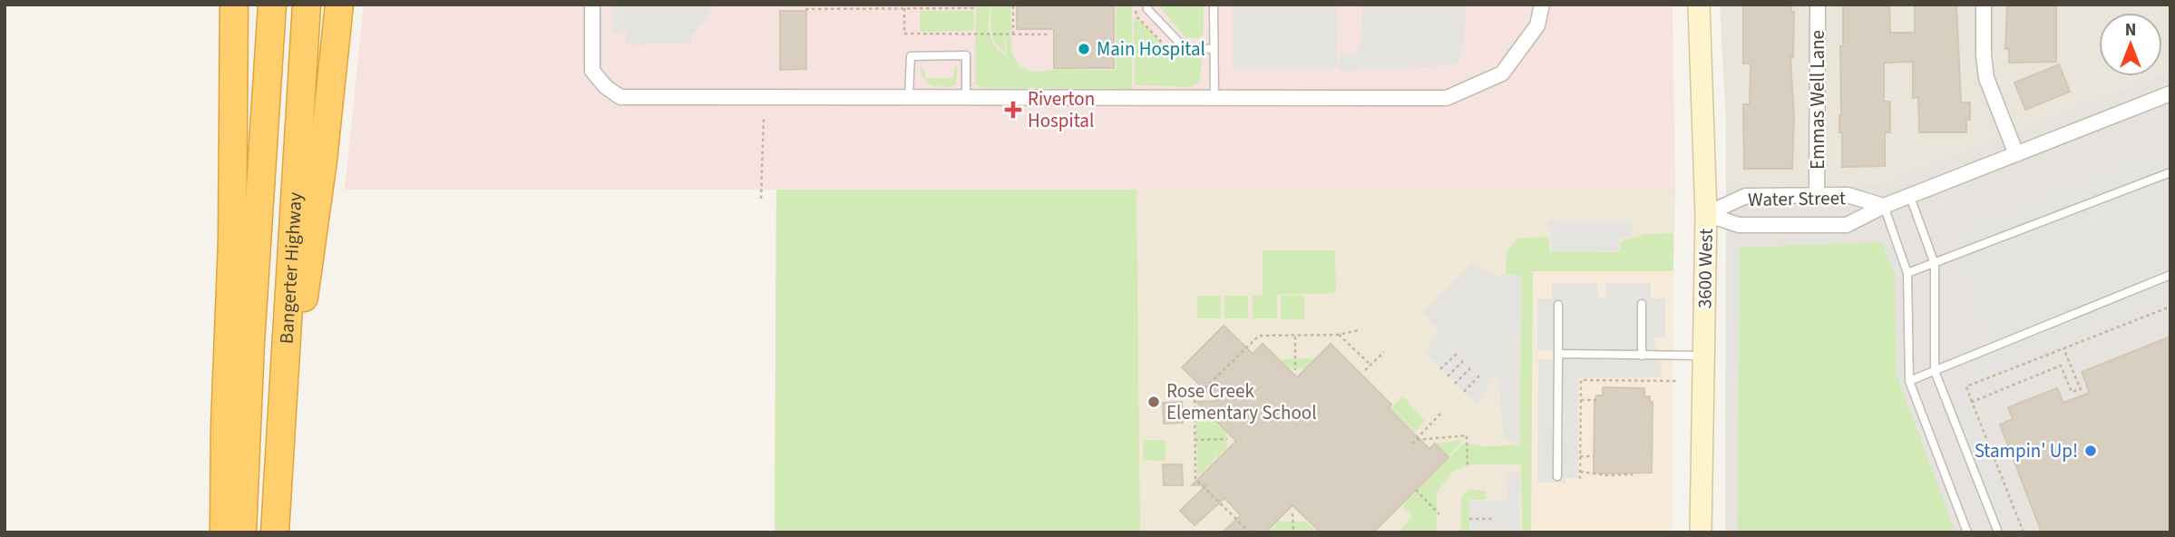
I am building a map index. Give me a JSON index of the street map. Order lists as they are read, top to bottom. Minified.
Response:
{"streets":{"highway":["Bangerter Highway"],"main road":["3600 West"],"street":["Emmas Well Lane","Water Street"]},"crossings":[["Emmas Well Lane","Water Street"],["Water Street","3600 West"]],"places":{"other":["Main Hospital","Rose Creek Elementary School","Stampin' Up!"],"health":["Riverton Hospital"]},"north":"top"}
